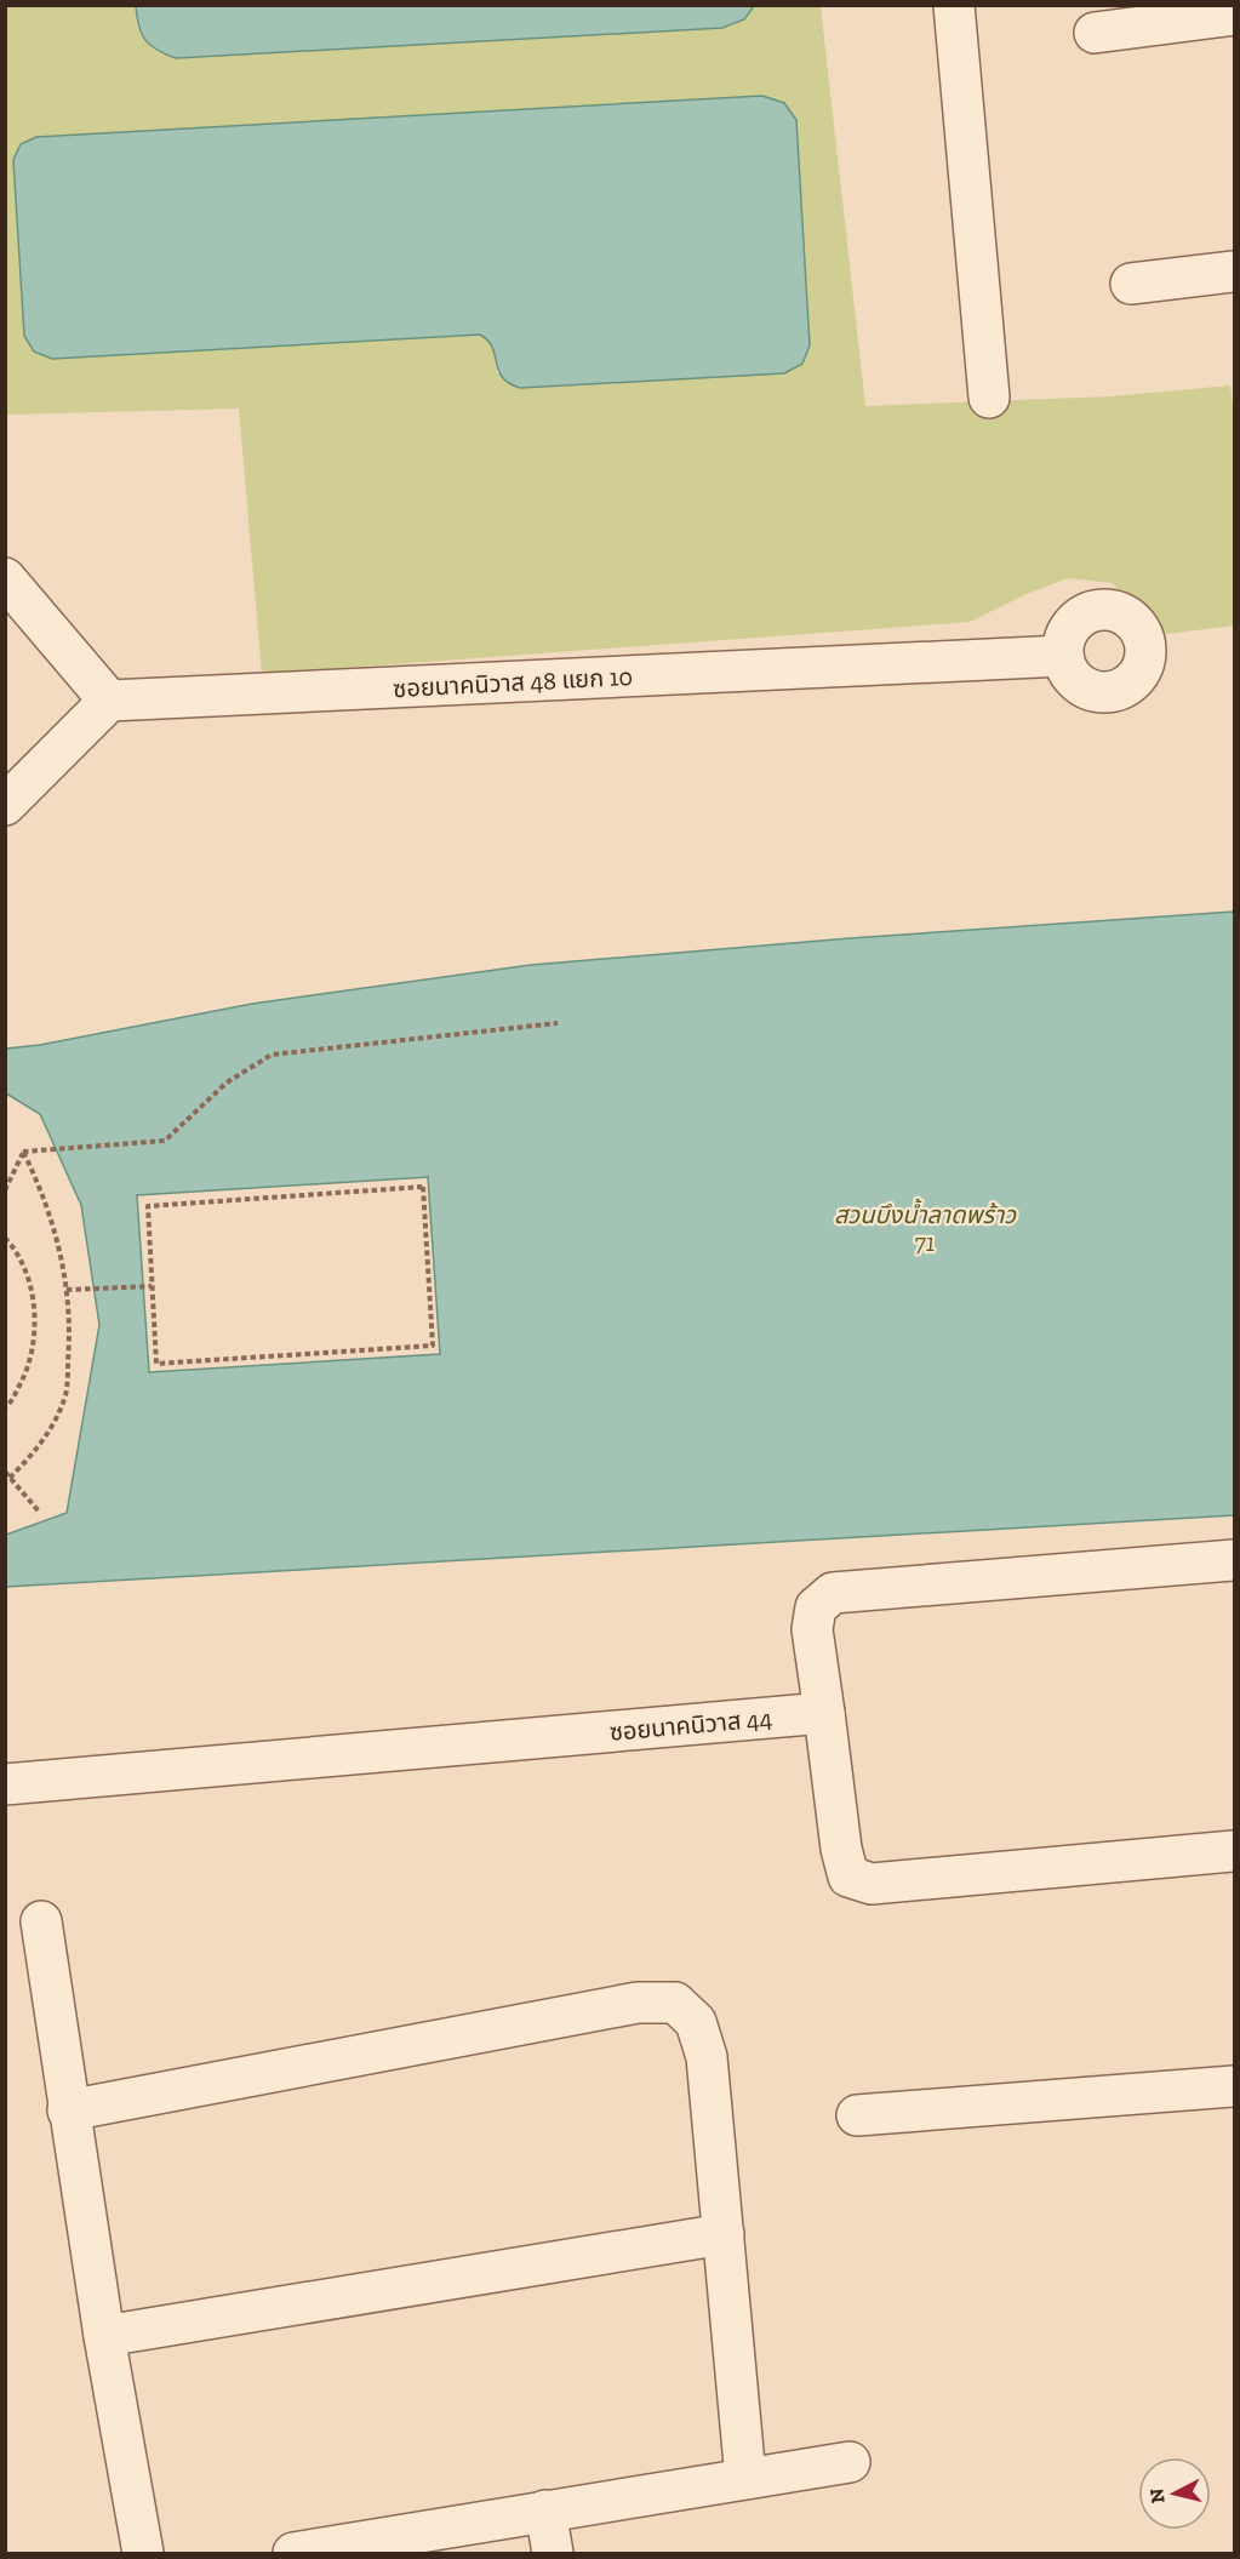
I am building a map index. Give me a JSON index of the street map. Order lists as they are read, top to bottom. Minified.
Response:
{"streets":{"street":["ซอยนาคนิวาส 48 แยก 10","ซอยนาคนิวาส 44"]},"parks":["สวนบึงน้ำลาดพร้าว 71"],"north":"left"}
